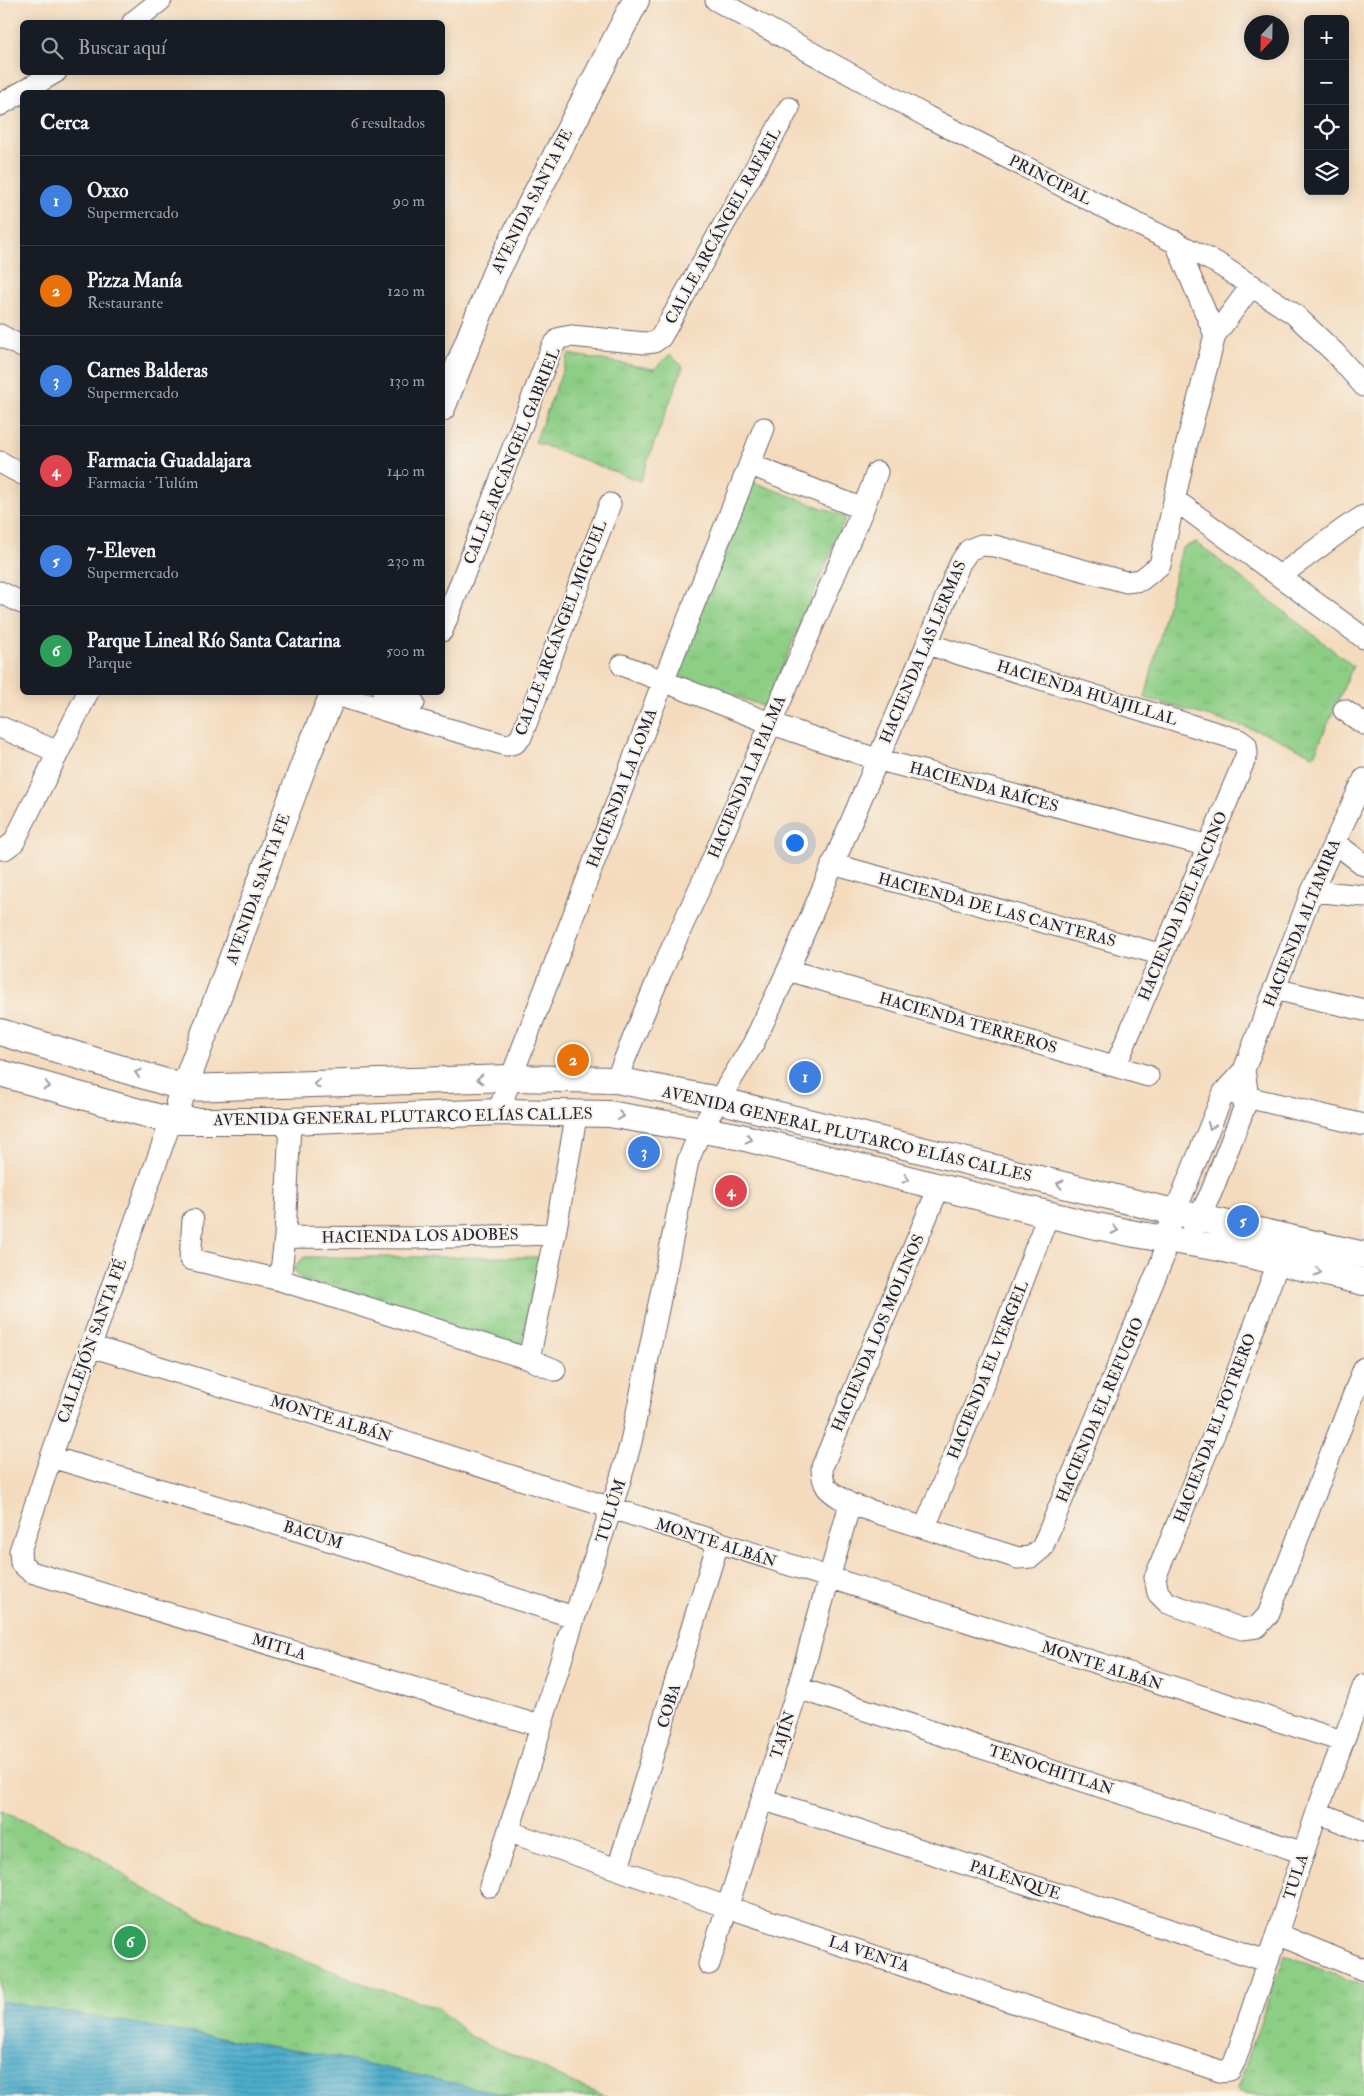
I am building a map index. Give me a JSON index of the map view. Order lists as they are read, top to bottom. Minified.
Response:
{"streets":{"street":["PRINCIPAL","AVENIDA SANTA FE","CALLE ARCÁNGEL RAFAEL","CALLE ARCÁNGEL GABRIEL","CALLE ARCÁNGEL MIGUEL","HACIENDA LAS LERMAS","HACIENDA HUAJILLAL","HACIENDA LA PALMA","HACIENDA RAÍCES","HACIENDA LA LOMA","HACIENDA DEL ENCINO","HACIENDA DE LAS CANTERAS","HACIENDA ALTAMIRA","HACIENDA TERREROS","AVENIDA GENERAL PLUTARCO ELÍAS CALLES","HACIENDA LOS ADOBES","HACIENDA LOS MOLINOS","CALLEJÓN SANTA FÉ","HACIENDA EL VERGEL","HACIENDA EL REFUGIO","MONTE ALBÁN","HACIENDA EL POTRERO","TULÚM","BACUM","MITLA","COBA","TAJÍN","TENOCHITLAN","TULA","PALENQUE","LA VENTA"]},"crossings":[["PRINCIPAL","HACIENDA LAS LERMAS"],["AVENIDA SANTA FE","AVENIDA GENERAL PLUTARCO ELÍAS CALLES"],["AVENIDA SANTA FE","CALLEJÓN SANTA FÉ"],["CALLE ARCÁNGEL RAFAEL","CALLE ARCÁNGEL GABRIEL"],["HACIENDA LAS LERMAS","HACIENDA HUAJILLAL"],["HACIENDA LAS LERMAS","HACIENDA RAÍCES"],["HACIENDA LAS LERMAS","HACIENDA DE LAS CANTERAS"],["HACIENDA LAS LERMAS","HACIENDA TERREROS"],["HACIENDA LAS LERMAS","AVENIDA GENERAL PLUTARCO ELÍAS CALLES"],["HACIENDA LAS LERMAS","TULÚM"],["HACIENDA HUAJILLAL","HACIENDA DEL ENCINO"],["HACIENDA LA PALMA","HACIENDA RAÍCES"],["HACIENDA LA PALMA","AVENIDA GENERAL PLUTARCO ELÍAS CALLES"],["HACIENDA RAÍCES","HACIENDA LA LOMA"],["HACIENDA RAÍCES","HACIENDA DEL ENCINO"],["HACIENDA LA LOMA","AVENIDA GENERAL PLUTARCO ELÍAS CALLES"],["HACIENDA DEL ENCINO","HACIENDA DE LAS CANTERAS"],["HACIENDA DEL ENCINO","HACIENDA TERREROS"],["HACIENDA ALTAMIRA","AVENIDA GENERAL PLUTARCO ELÍAS CALLES"],["HACIENDA ALTAMIRA","HACIENDA EL REFUGIO"],["AVENIDA GENERAL PLUTARCO ELÍAS CALLES","HACIENDA LOS MOLINOS"],["AVENIDA GENERAL PLUTARCO ELÍAS CALLES","CALLEJÓN SANTA FÉ"],["AVENIDA GENERAL PLUTARCO ELÍAS CALLES","HACIENDA EL VERGEL"],["AVENIDA GENERAL PLUTARCO ELÍAS CALLES","HACIENDA EL REFUGIO"],["AVENIDA GENERAL PLUTARCO ELÍAS CALLES","HACIENDA EL POTRERO"],["AVENIDA GENERAL PLUTARCO ELÍAS CALLES","TULÚM"],["HACIENDA LOS MOLINOS","TAJÍN"],["CALLEJÓN SANTA FÉ","MONTE ALBÁN"],["CALLEJÓN SANTA FÉ","BACUM"],["CALLEJÓN SANTA FÉ","MITLA"],["HACIENDA EL VERGEL","HACIENDA EL REFUGIO"],["MONTE ALBÁN","TULÚM"],["MONTE ALBÁN","COBA"],["MONTE ALBÁN","TAJÍN"],["MONTE ALBÁN","TULA"],["TULÚM","BACUM"],["TULÚM","MITLA"],["TULÚM","LA VENTA"],["COBA","LA VENTA"],["TAJÍN","TENOCHITLAN"],["TAJÍN","PALENQUE"],["TAJÍN","LA VENTA"],["TENOCHITLAN","TULA"],["TULA","PALENQUE"],["TULA","LA VENTA"]],"north":"bottom","page":{"map_buttons":["+","−"],"search":"Buscar aquí","heading":["Cerca","6 resultados"],"list":[{"mark":"1","name":"Oxxo","note":"Supermercado","value":"90 m"},{"mark":"2","name":"Pizza Manía","note":"Restaurante","value":"120 m"},{"mark":"3","name":"Carnes Balderas","note":"Supermercado","value":"130 m"},{"mark":"4","name":"Farmacia Guadalajara","note":"Farmacia · Tulúm","value":"140 m"},{"mark":"5","name":"7-Eleven","note":"Supermercado","value":"230 m"},{"mark":"6","name":"Parque Lineal Río Santa Catarina","note":"Parque","value":"500 m"}],"pins":["2","1","3","4","5","6"]}}
